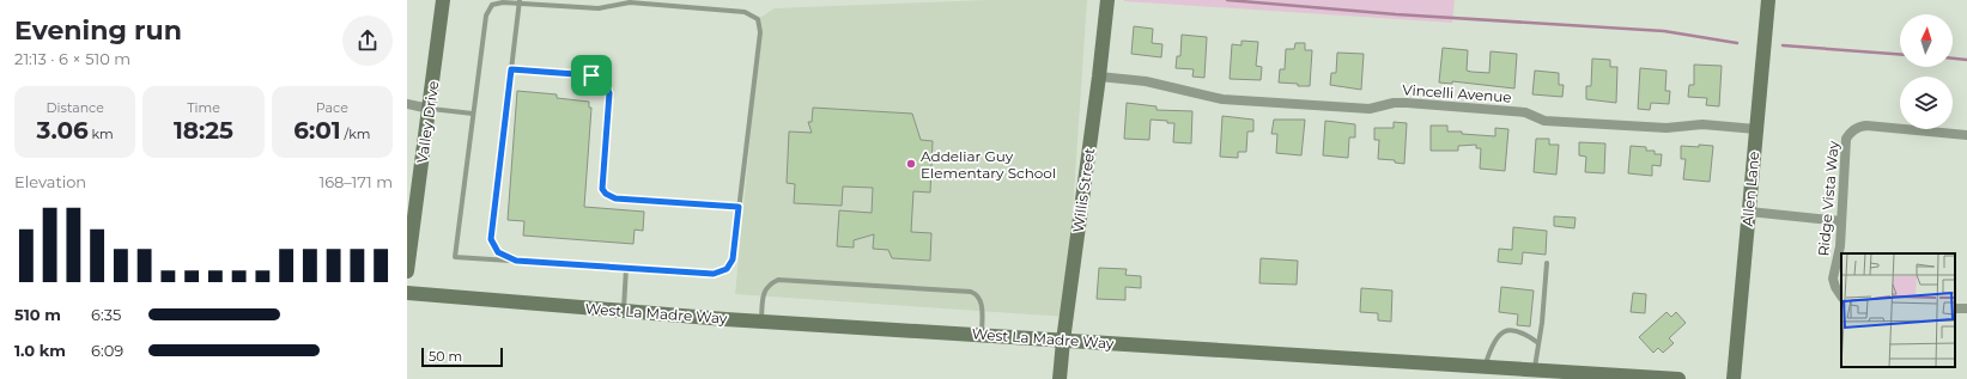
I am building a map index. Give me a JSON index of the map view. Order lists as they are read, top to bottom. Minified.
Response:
{"streets":{"street":["Vincelli Avenue","Valley Drive","Allen Lane","Willis Street","Ridge Vista Way","West La Madre Way"]},"crossings":[["Vincelli Avenue","Allen Lane"],["Vincelli Avenue","Willis Street"],["Willis Street","West La Madre Way"]],"places":["Addeliar Guy Elementary School"],"scale_bar":"50 m","north":"top","page":{"heading":["Evening run","21:13 · 6 × 510 m"],"stats":[["Distance","3.06 km"],["Time","18:25"],["Pace","6:01 /km"]],"chart":["Elevation","168–171 m"],"list":[{"name":"510 m","note":"6:35"},{"name":"1.0 km","note":"6:09"}],"scale":"50 m"}}
